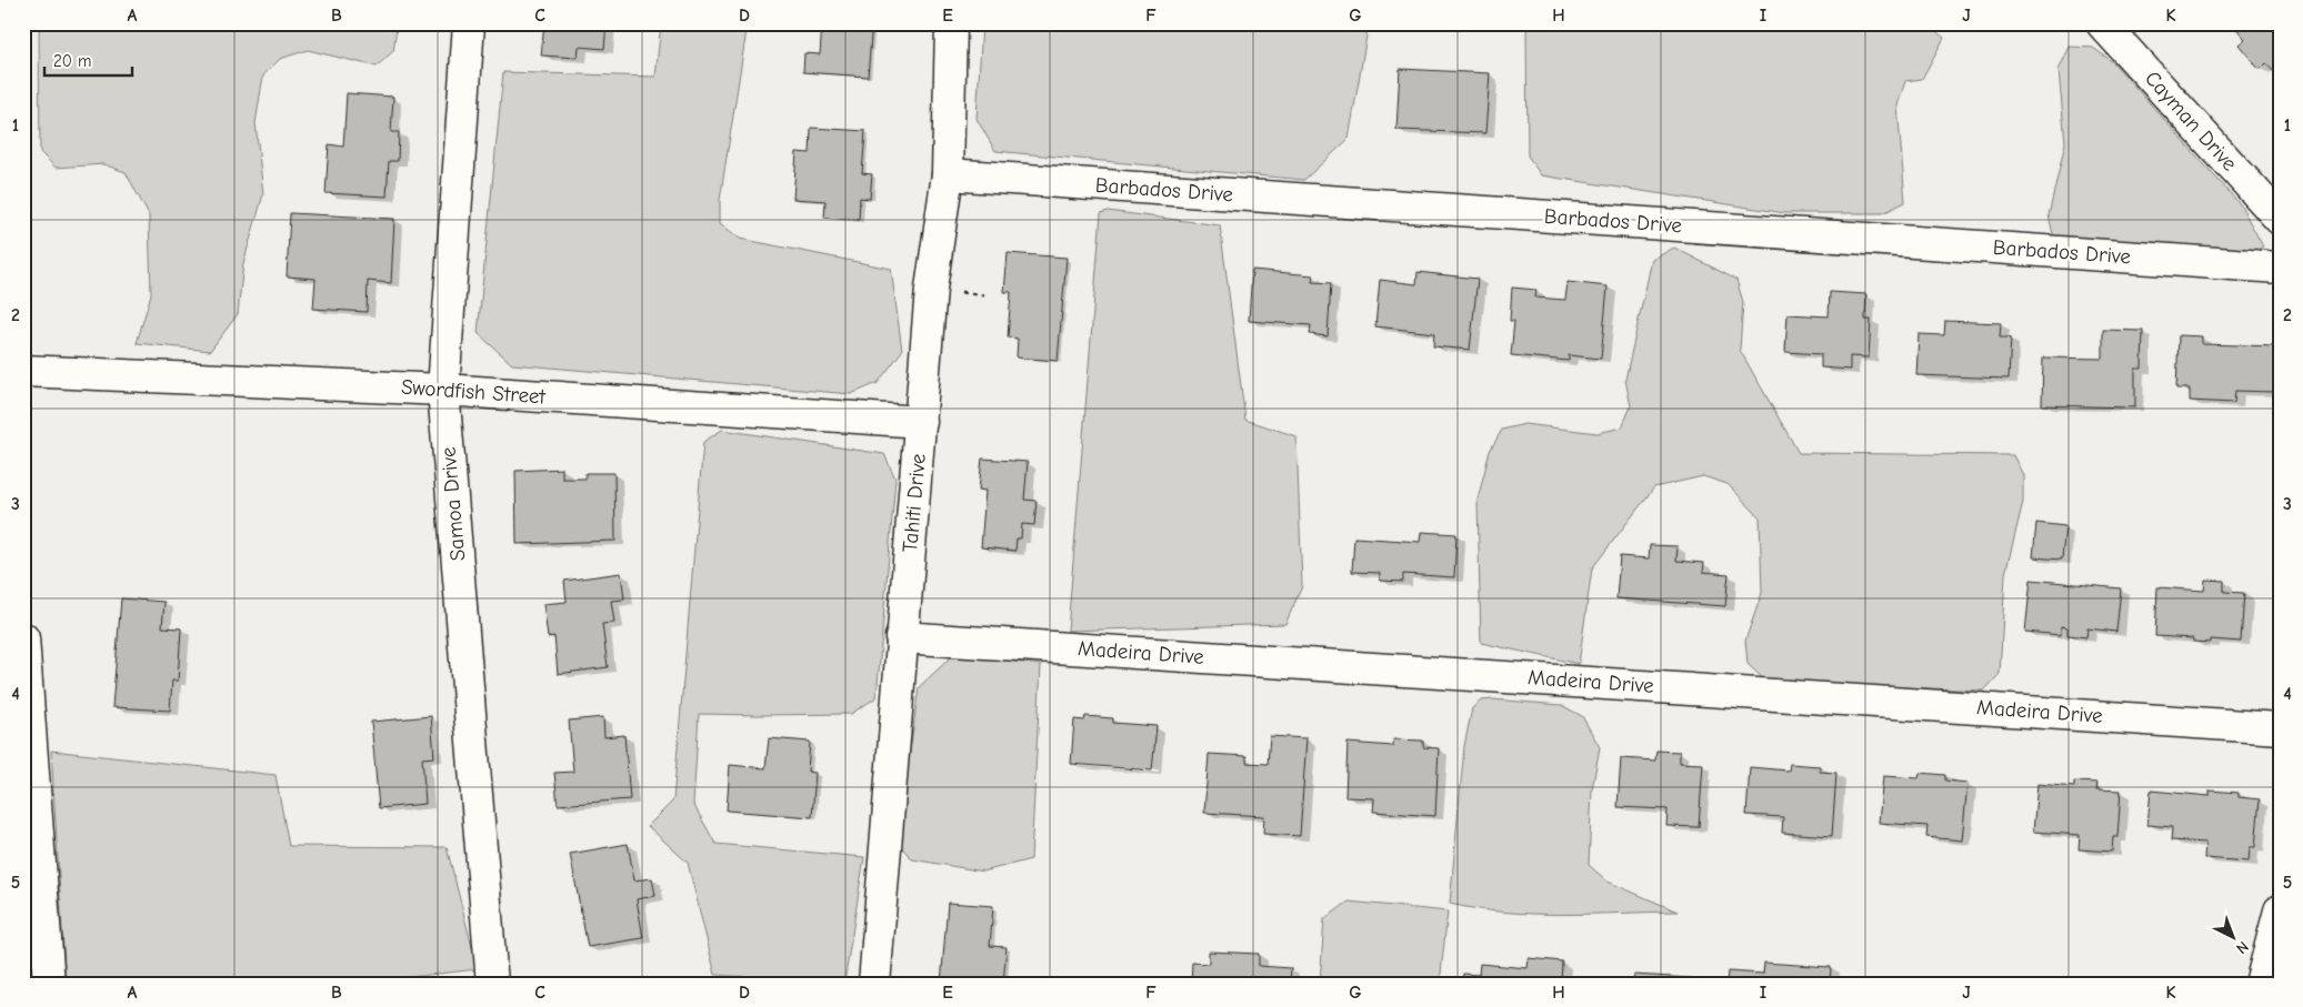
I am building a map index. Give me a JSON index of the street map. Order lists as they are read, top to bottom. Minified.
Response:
{"streets":{"street":["Cayman Drive","Barbados Drive","Swordfish Street","Tahiti Drive","Samoa Drive","Madeira Drive"]},"crossings":[["Barbados Drive","Tahiti Drive"],["Swordfish Street","Tahiti Drive"],["Swordfish Street","Samoa Drive"],["Tahiti Drive","Madeira Drive"]],"scale_bar":"20 m","north":"bottom right","grid":{"columns":["A","B","C","D","E","F","G","H","I","J","K"],"rows":["1","2","3","4","5"]}}
